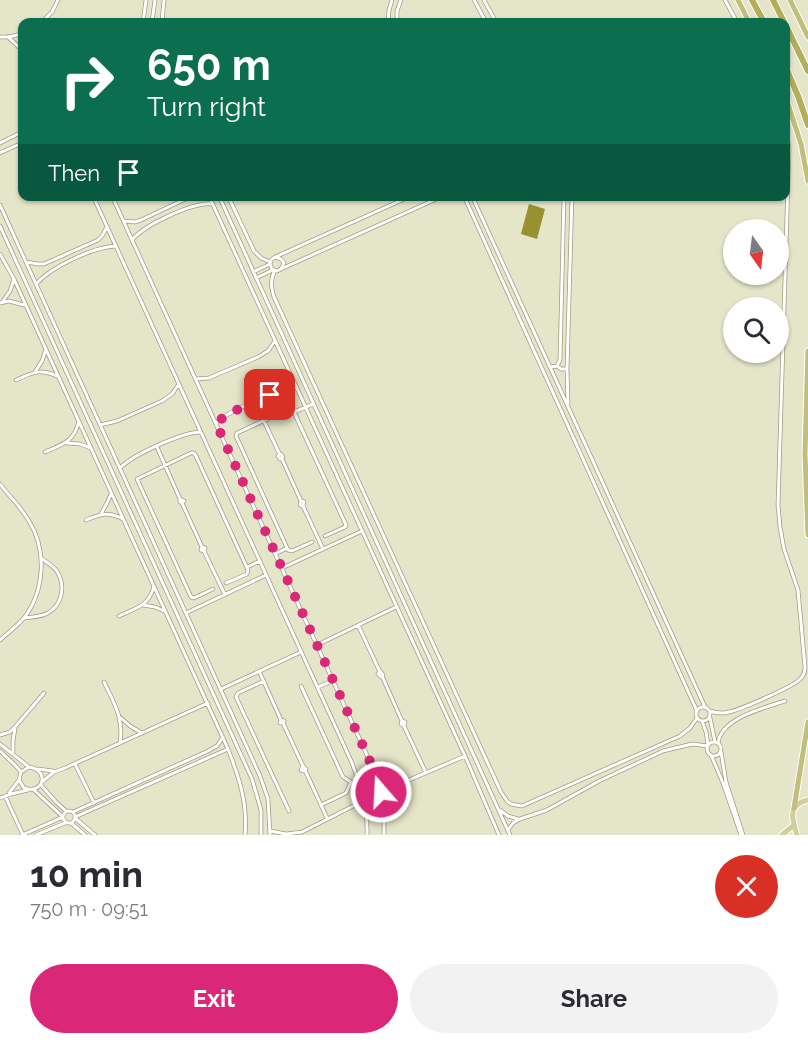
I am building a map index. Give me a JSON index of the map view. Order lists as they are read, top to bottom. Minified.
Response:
{"north":"bottom","page":{"turn":["650 m","Turn right"],"then":"Then","heading":["10 min","750 m · 09:51"],"buttons":["Exit","Share"]}}
